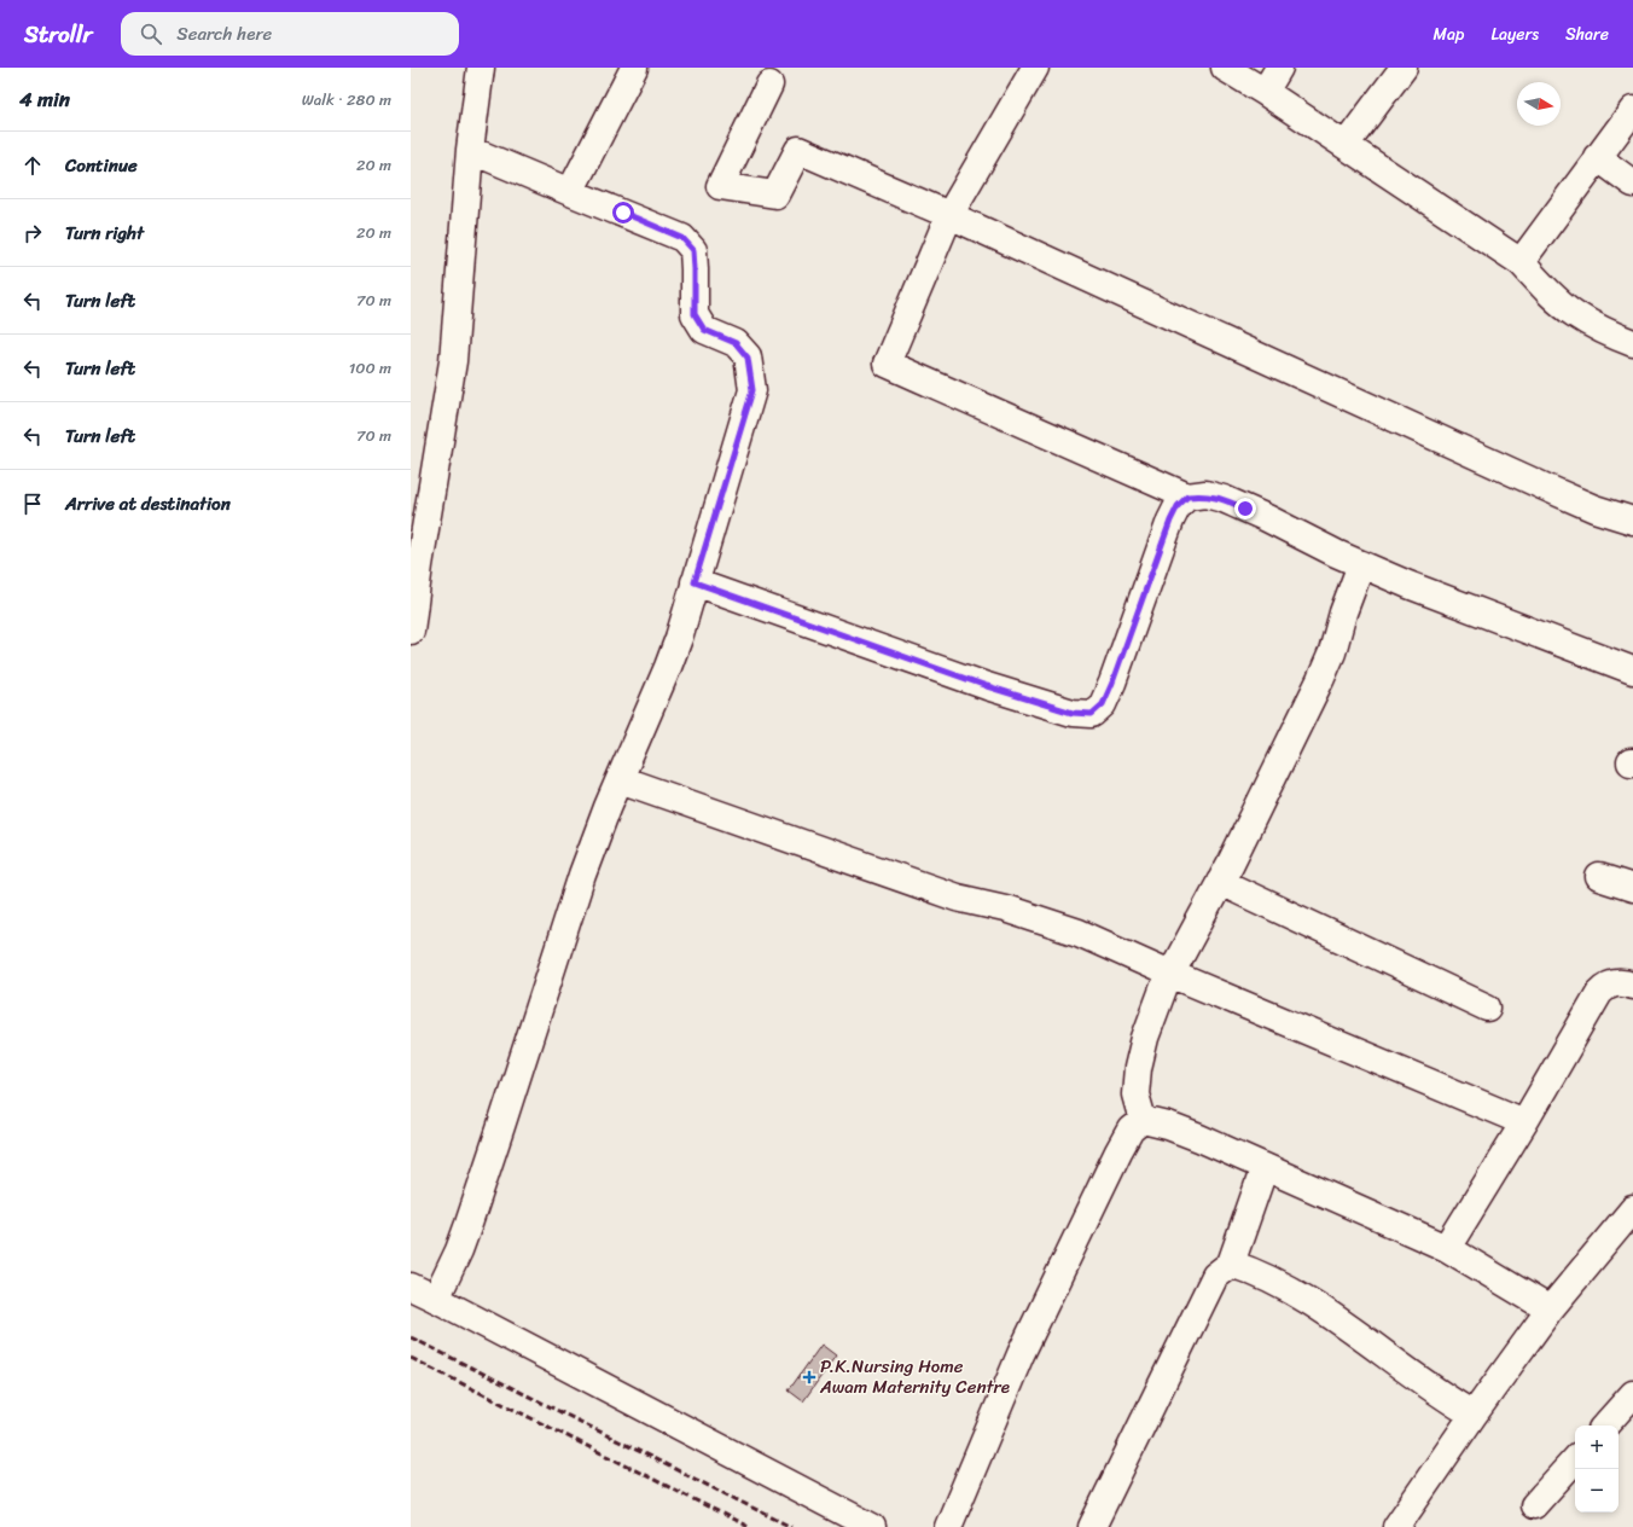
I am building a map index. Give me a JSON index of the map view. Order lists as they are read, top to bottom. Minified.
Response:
{"places":{"health":["P.K.Nursing Home Awam Maternity Centre"]},"north":"right","page":{"header":"Strollr","search":"Search here","nav":["Map","Layers","Share"],"heading":["4 min","Walk · 280 m"],"list":[["Continue","20 m"],["Turn right","20 m"],["Turn left","70 m"],["Turn left","100 m"],["Turn left","70 m"],"Arrive at destination"],"map_buttons":["+","−"]}}
